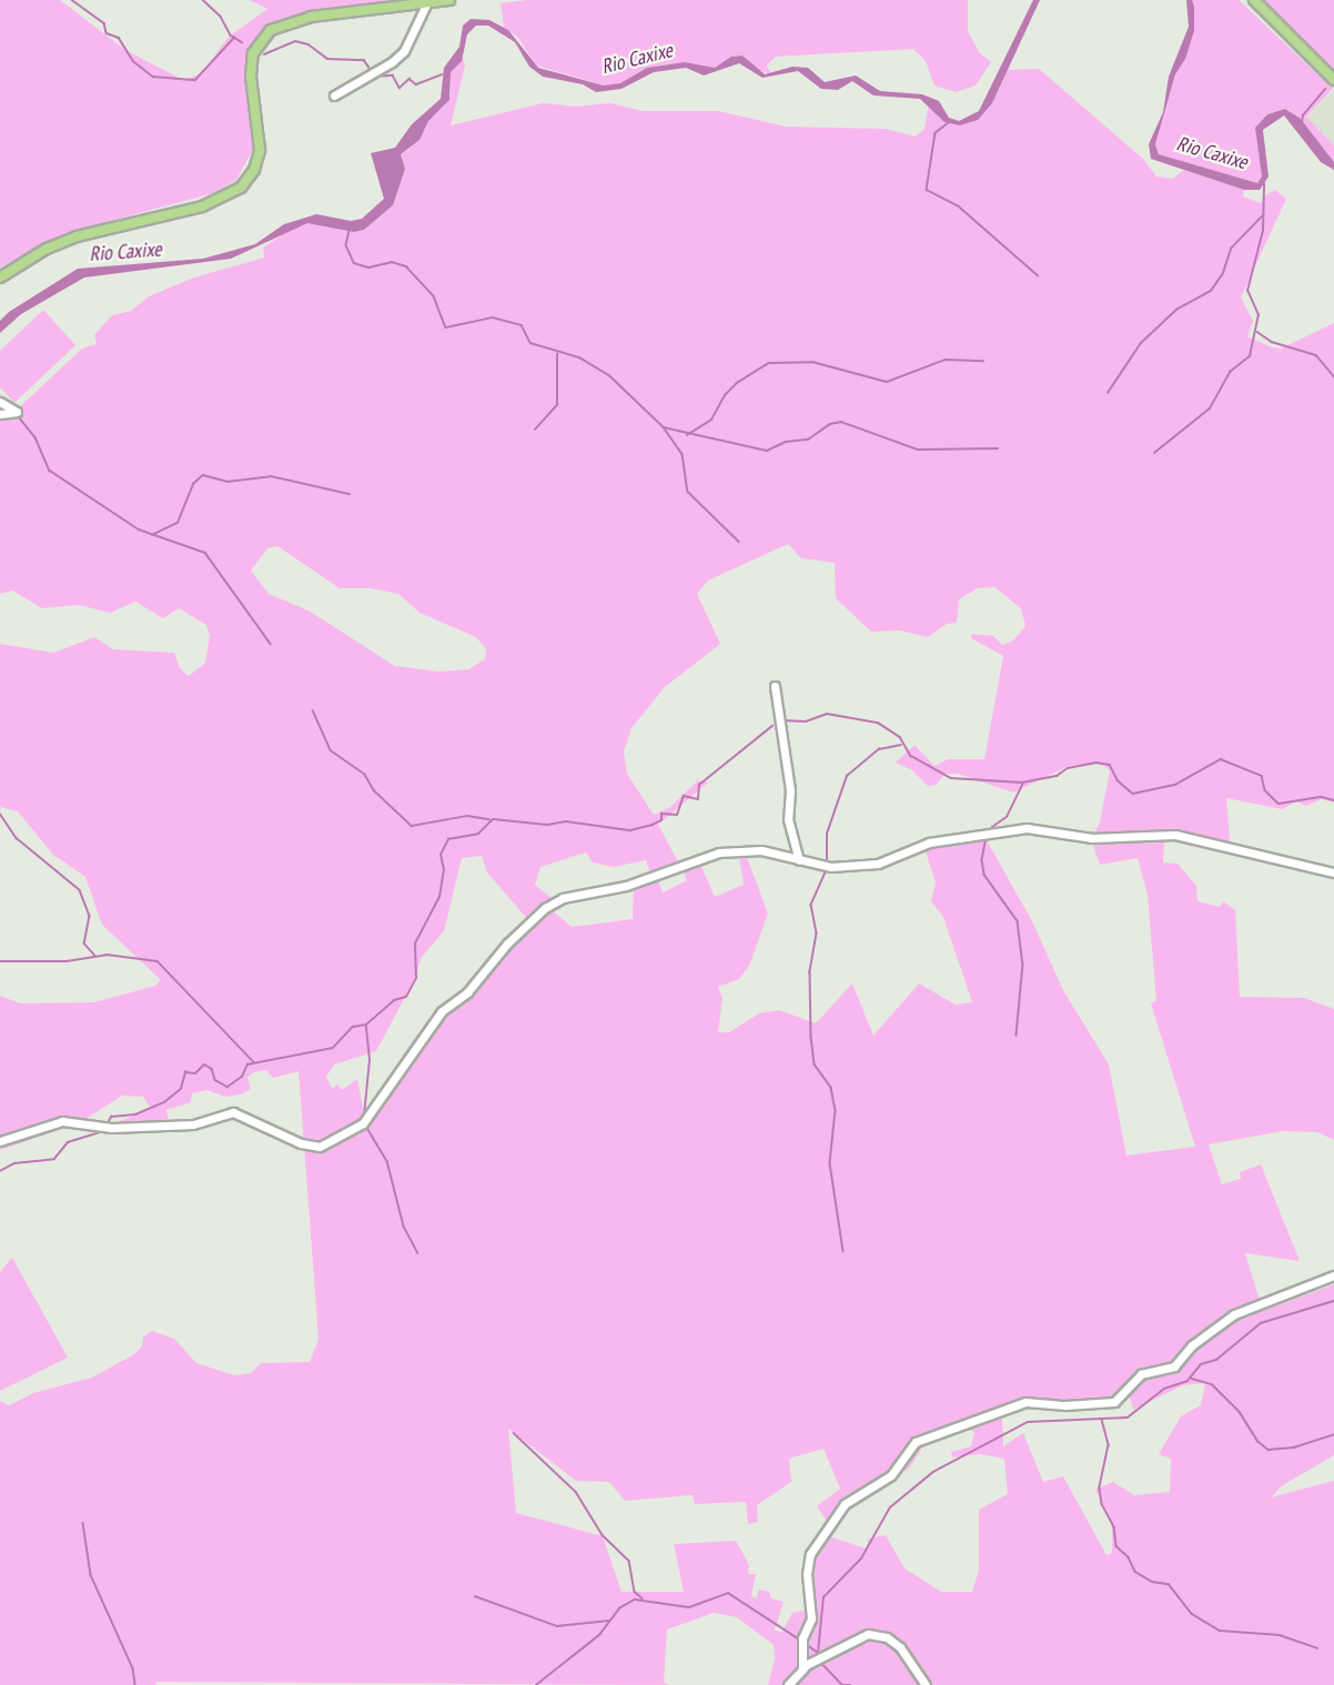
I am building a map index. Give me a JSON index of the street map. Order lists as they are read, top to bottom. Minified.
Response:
{"water":["Rio Caxixe"]}
